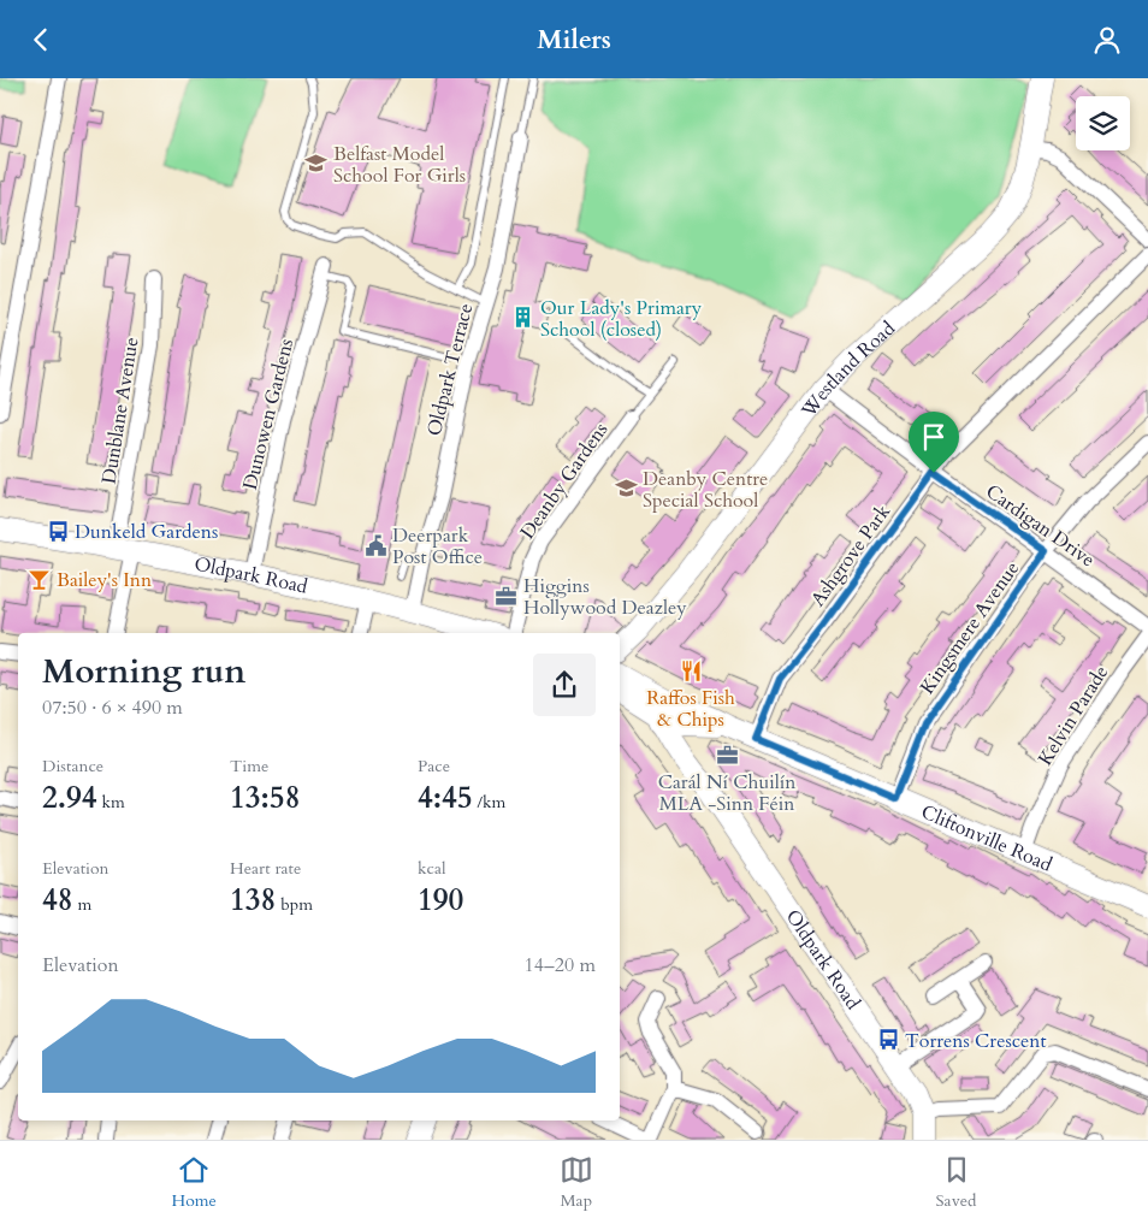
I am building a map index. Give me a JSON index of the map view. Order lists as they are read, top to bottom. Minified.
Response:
{"streets":{"street":["Oldpark Terrace","Westland Road","Dunblane Avenue","Dunowen Gardens","Deanby Gardens","Cardigan Drive","Ashgrove Park","Oldpark Road","Kingsmere Avenue","Kelvin Parade","Cliftonville Road"]},"crossings":[["Oldpark Terrace","Oldpark Road"],["Westland Road","Cardigan Drive"],["Dunblane Avenue","Oldpark Road"],["Dunowen Gardens","Oldpark Road"],["Cardigan Drive","Ashgrove Park"],["Cardigan Drive","Kingsmere Avenue"],["Ashgrove Park","Cliftonville Road"],["Oldpark Road","Cliftonville Road"],["Kingsmere Avenue","Cliftonville Road"],["Kelvin Parade","Cliftonville Road"]],"places":{"school or university":["Belfast Model School For Girls","Deanby Centre Special School"],"building":["Our Lady's Primary School (closed)"],"bus stop":["Dunkeld Gardens","Torrens Crescent"],"public building":["Deerpark Post Office"],"bar":["Bailey's Inn"],"office":["Higgins Hollywood Deazley","Carál Ní Chuilín MLA -Sinn Féin"],"restaurant":["Raffos Fish & Chips"]},"page":{"header":"Milers","heading":["Morning run","07:50 · 6 × 490 m"],"stats":[["Distance","2.94 km"],["Time","13:58"],["Pace","4:45 /km"],["Elevation","48 m"],["Heart rate","138 bpm"],["kcal","190"]],"chart":["Elevation","14–20 m"],"tabs":["Home","Map","Saved"]}}
